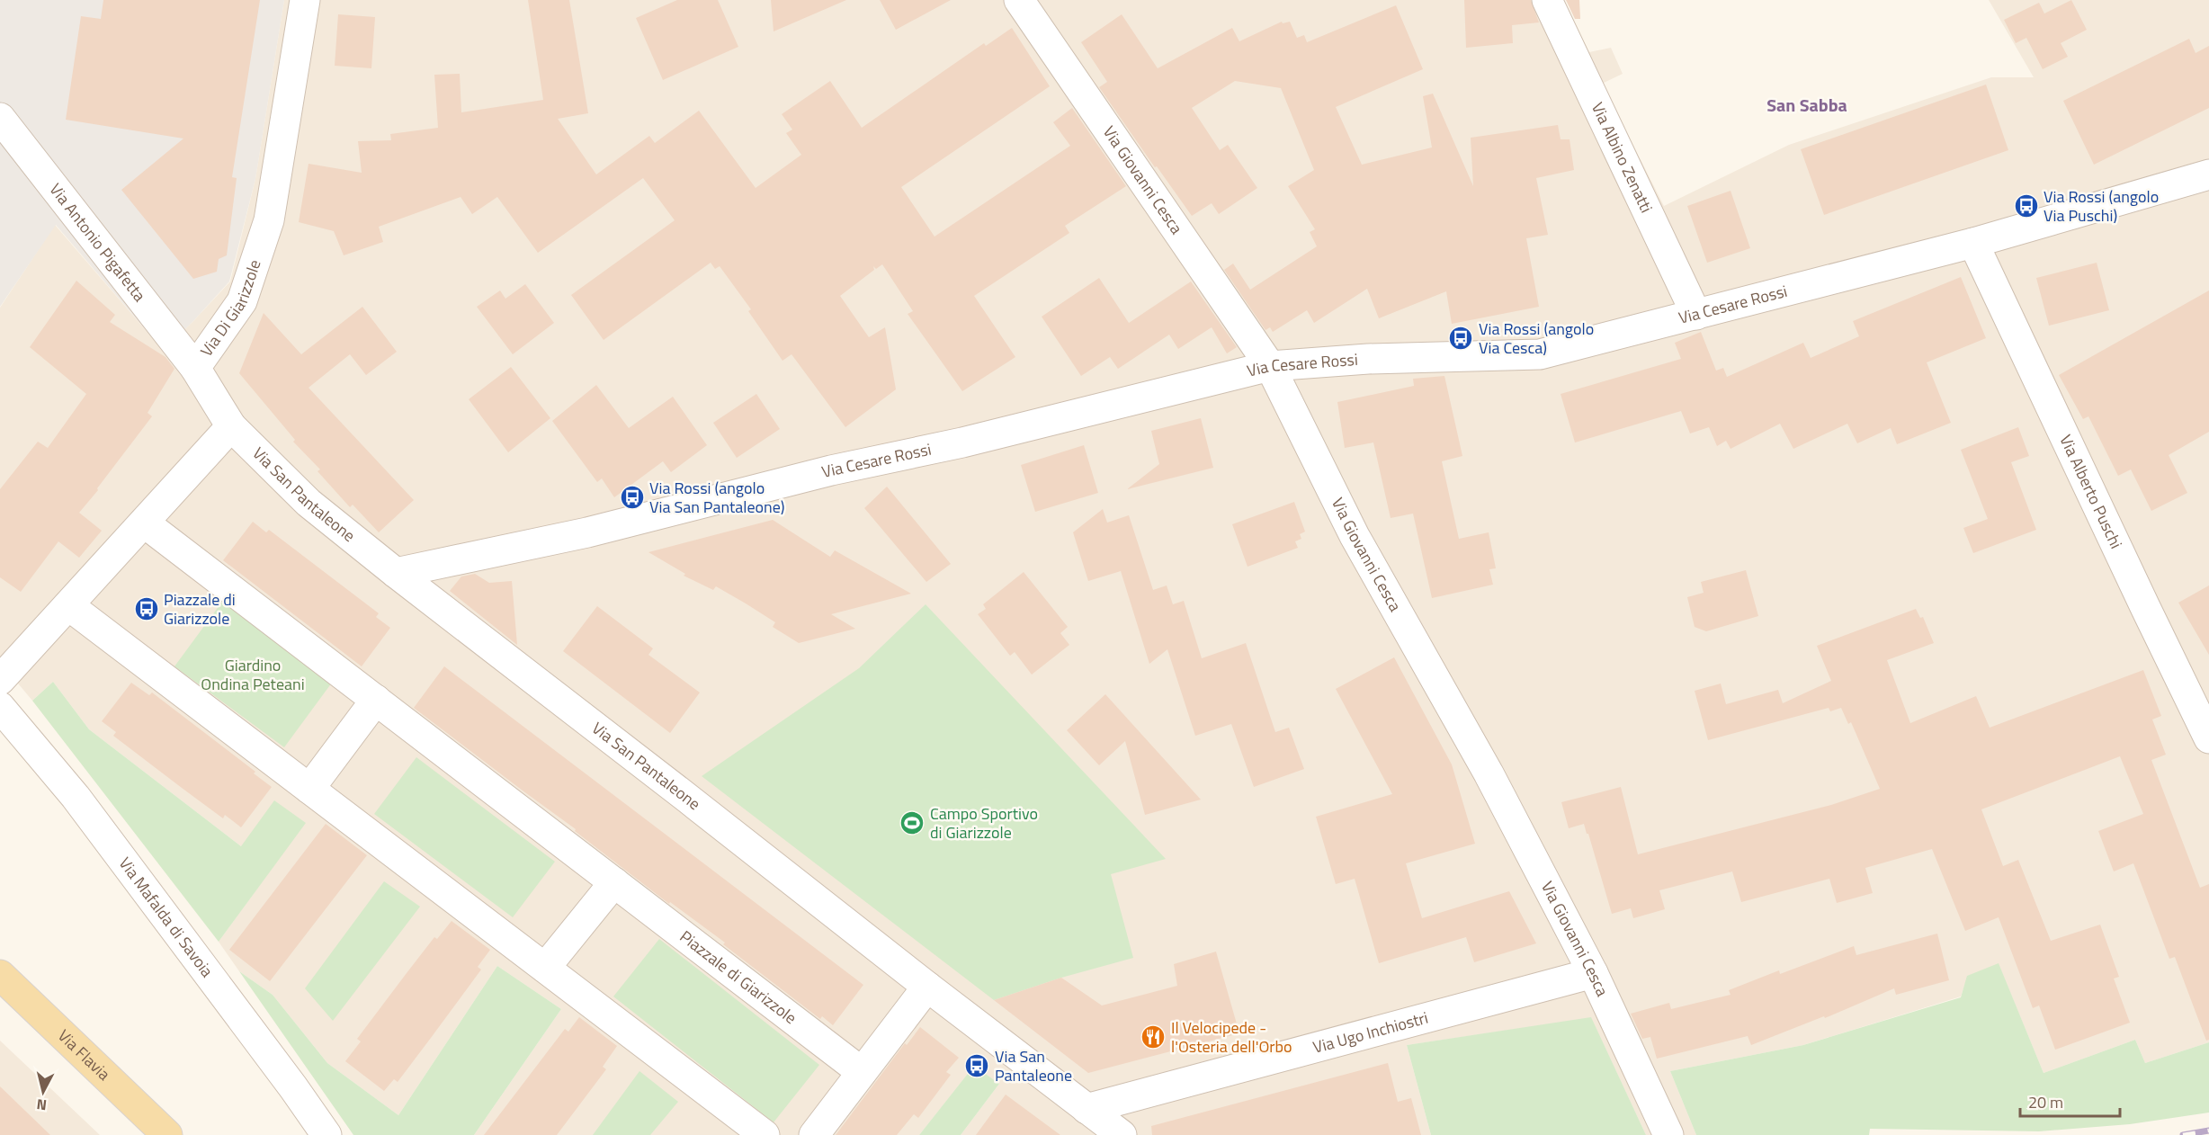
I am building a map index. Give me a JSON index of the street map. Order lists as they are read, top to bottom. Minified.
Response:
{"streets":{"main road":["Via Flavia"],"street":["Via Albino Zenatti","Via Giovanni Cesca","Via Antonio Pigafetta","Via Cesare Rossi","Via Di Giarizzole","Via Alberto Puschi","Via San Pantaleone","Via Mafalda di Savoia","Piazzale di Giarizzole","Via Ugo Inchiostri"]},"crossings":[["Via Albino Zenatti","Via Cesare Rossi"],["Via Giovanni Cesca","Via Cesare Rossi"],["Via Giovanni Cesca","Via Ugo Inchiostri"],["Via Antonio Pigafetta","Via Di Giarizzole"],["Via Cesare Rossi","Via Alberto Puschi"],["Via Cesare Rossi","Via San Pantaleone"],["Via Di Giarizzole","Via San Pantaleone"],["Via San Pantaleone","Via Ugo Inchiostri"]],"districts":["San Sabba"],"parks":["Giardino Ondina Peteani"],"places":{"bus stop":["Via Rossi (angolo Via Puschi)","Via Rossi (angolo Via Cesca)","Via Rossi (angolo Via San Pantaleone)","Piazzale di Giarizzole","Via San Pantaleone"],"sports":["Campo Sportivo di Giarizzole"],"restaurant":["Il Velocipede - l'Osteria dell'Orbo"]},"scale_bar":"20 m","north":"bottom"}
